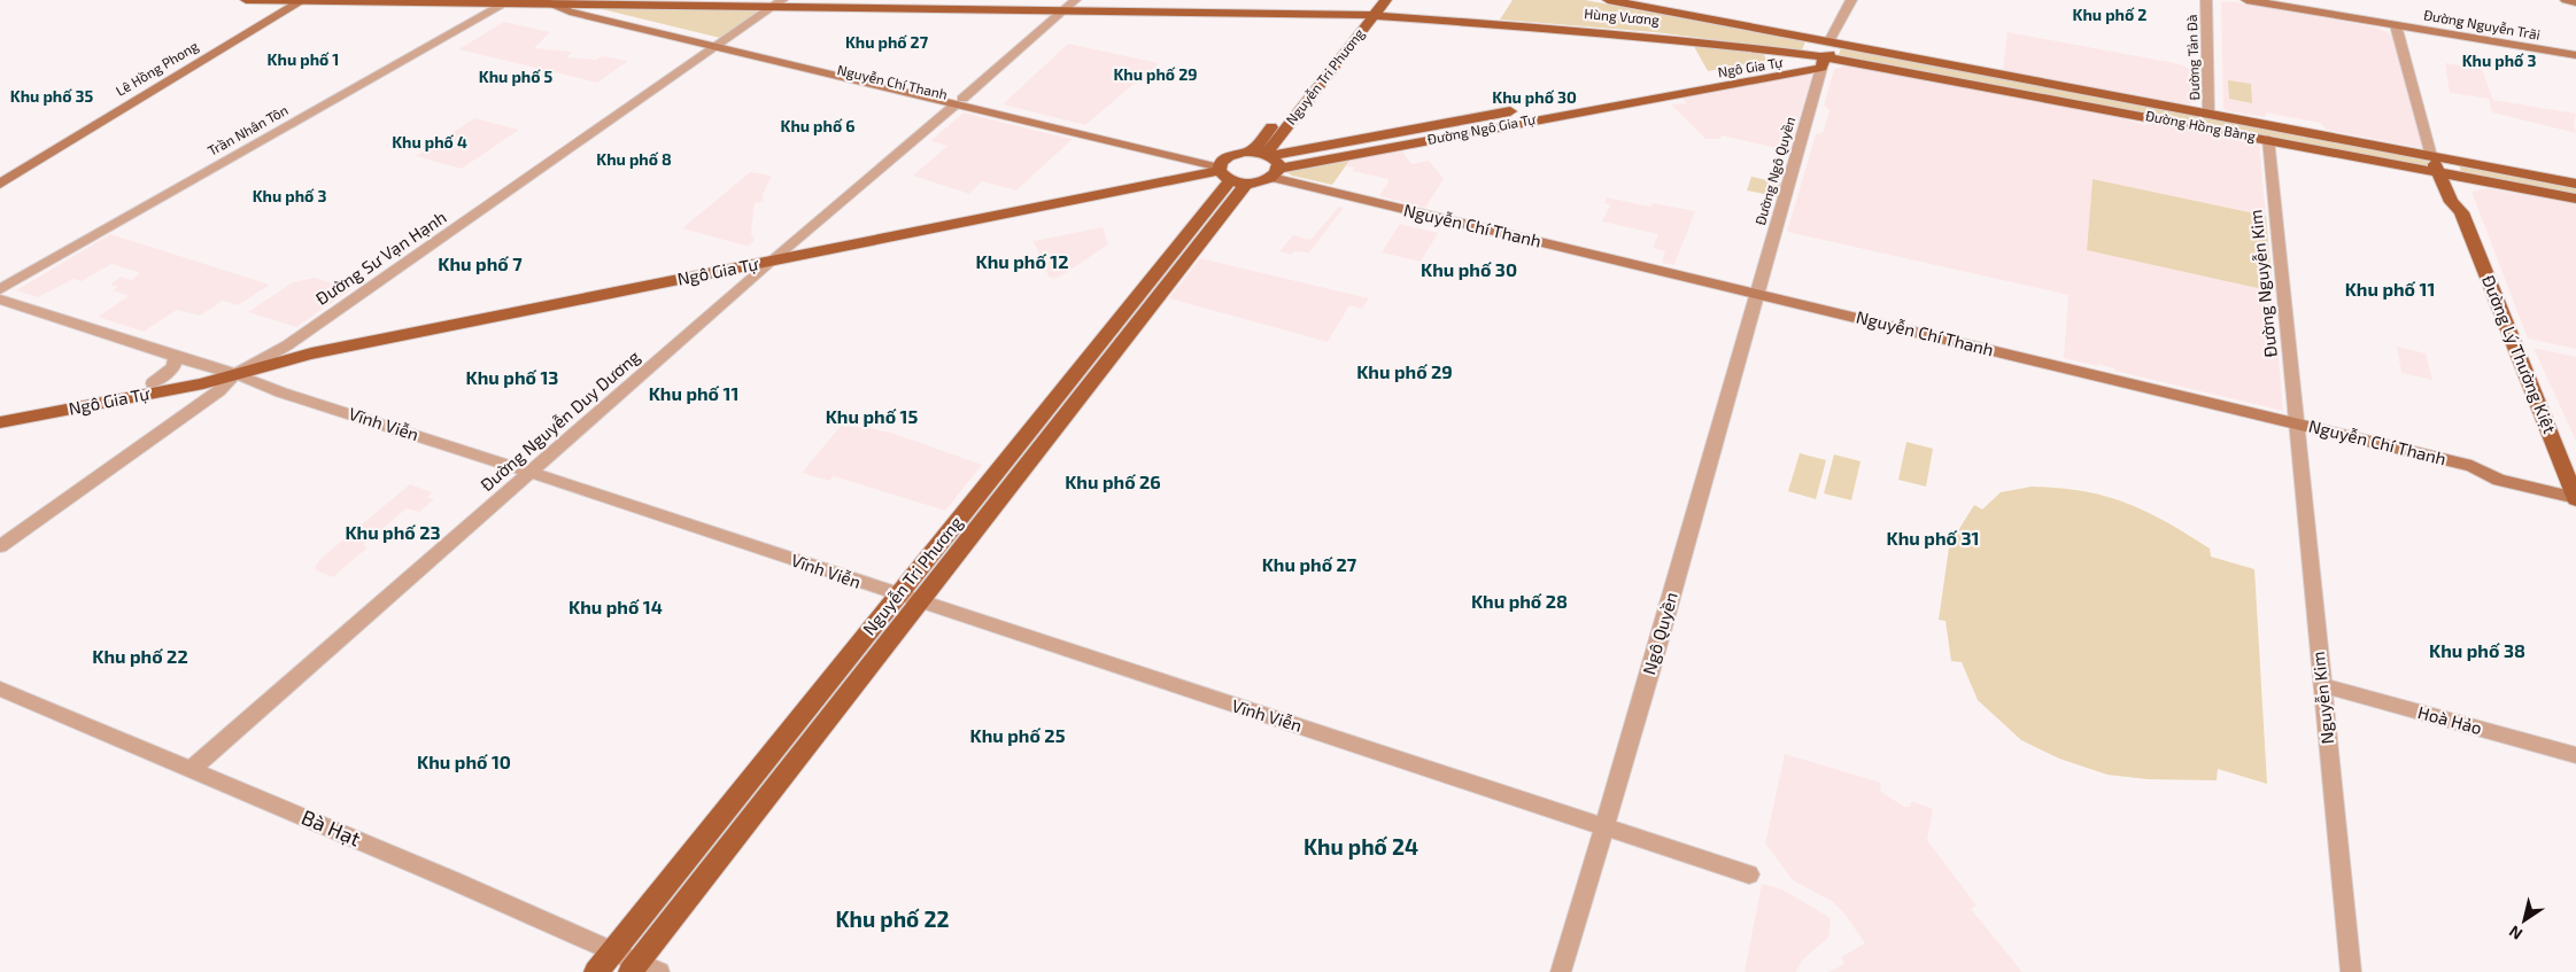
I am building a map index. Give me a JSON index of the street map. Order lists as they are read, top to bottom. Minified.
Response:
{"streets":{"main road":["Hùng Vương","Đường Nguyễn Trãi","Ngô Gia Tự","Lê Hồng Phong","Nguyễn Tri Phương","Nguyễn Chí Thanh","Đường Hồng Bàng","Đường Ngô Gia Tự","Đường Ngô Quyền","Đường Lý Thường Kiệt"],"street":["Đường Tản Đà","Trần Nhân Tôn","Đường Sư Vạn Hạnh","Đường Nguyễn Kim","Đường Nguyễn Duy Dương","Vĩnh Viễn","Ngô Quyền","Nguyễn Kim","Hoà Hảo","Bà Hạt"]},"crossings":[["Hùng Vương","Lê Hồng Phong"],["Hùng Vương","Nguyễn Tri Phương"],["Hùng Vương","Nguyễn Chí Thanh"],["Hùng Vương","Đường Hồng Bàng"],["Hùng Vương","Đường Ngô Gia Tự"],["Hùng Vương","Trần Nhân Tôn"],["Hùng Vương","Đường Ngô Quyền"],["Hùng Vương","Đường Sư Vạn Hạnh"],["Hùng Vương","Đường Nguyễn Duy Dương"],["Đường Tản Đà","Đường Hồng Bàng"],["Ngô Gia Tự","Nguyễn Tri Phương"],["Ngô Gia Tự","Nguyễn Chí Thanh"],["Ngô Gia Tự","Đường Ngô Gia Tự"],["Ngô Gia Tự","Đường Sư Vạn Hạnh"],["Ngô Gia Tự","Đường Nguyễn Duy Dương"],["Ngô Gia Tự","Vĩnh Viễn"],["Nguyễn Tri Phương","Nguyễn Chí Thanh"],["Nguyễn Tri Phương","Đường Ngô Gia Tự"],["Nguyễn Tri Phương","Vĩnh Viễn"],["Nguyễn Tri Phương","Bà Hạt"],["Nguyễn Chí Thanh","Đường Ngô Gia Tự"],["Nguyễn Chí Thanh","Đường Ngô Quyền"],["Nguyễn Chí Thanh","Đường Sư Vạn Hạnh"],["Nguyễn Chí Thanh","Đường Nguyễn Kim"],["Nguyễn Chí Thanh","Đường Lý Thường Kiệt"],["Nguyễn Chí Thanh","Đường Nguyễn Duy Dương"],["Nguyễn Chí Thanh","Ngô Quyền"],["Nguyễn Chí Thanh","Nguyễn Kim"],["Đường Hồng Bàng","Đường Ngô Gia Tự"],["Đường Hồng Bàng","Đường Ngô Quyền"],["Đường Hồng Bàng","Đường Nguyễn Kim"],["Đường Hồng Bàng","Đường Lý Thường Kiệt"],["Đường Ngô Gia Tự","Đường Ngô Quyền"],["Đường Ngô Quyền","Ngô Quyền"],["Đường Sư Vạn Hạnh","Vĩnh Viễn"],["Đường Nguyễn Kim","Nguyễn Kim"],["Đường Nguyễn Duy Dương","Vĩnh Viễn"],["Đường Nguyễn Duy Dương","Bà Hạt"],["Vĩnh Viễn","Ngô Quyền"],["Nguyễn Kim","Hoà Hảo"]],"districts":["Khu phố 2","Khu phố 27","Khu phố 1","Khu phố 3","Khu phố 29","Khu phố 5","Khu phố 35","Khu phố 30","Khu phố 6","Khu phố 4","Khu phố 8","Khu phố 3","Khu phố 12","Khu phố 7","Khu phố 30","Khu phố 11","Khu phố 29","Khu phố 13","Khu phố 11","Khu phố 15","Khu phố 26","Khu phố 23","Khu phố 31","Khu phố 27","Khu phố 28","Khu phố 14","Khu phố 38","Khu phố 22","Khu phố 25","Khu phố 10","Khu phố 24","Khu phố 22"],"north":"bottom left"}
